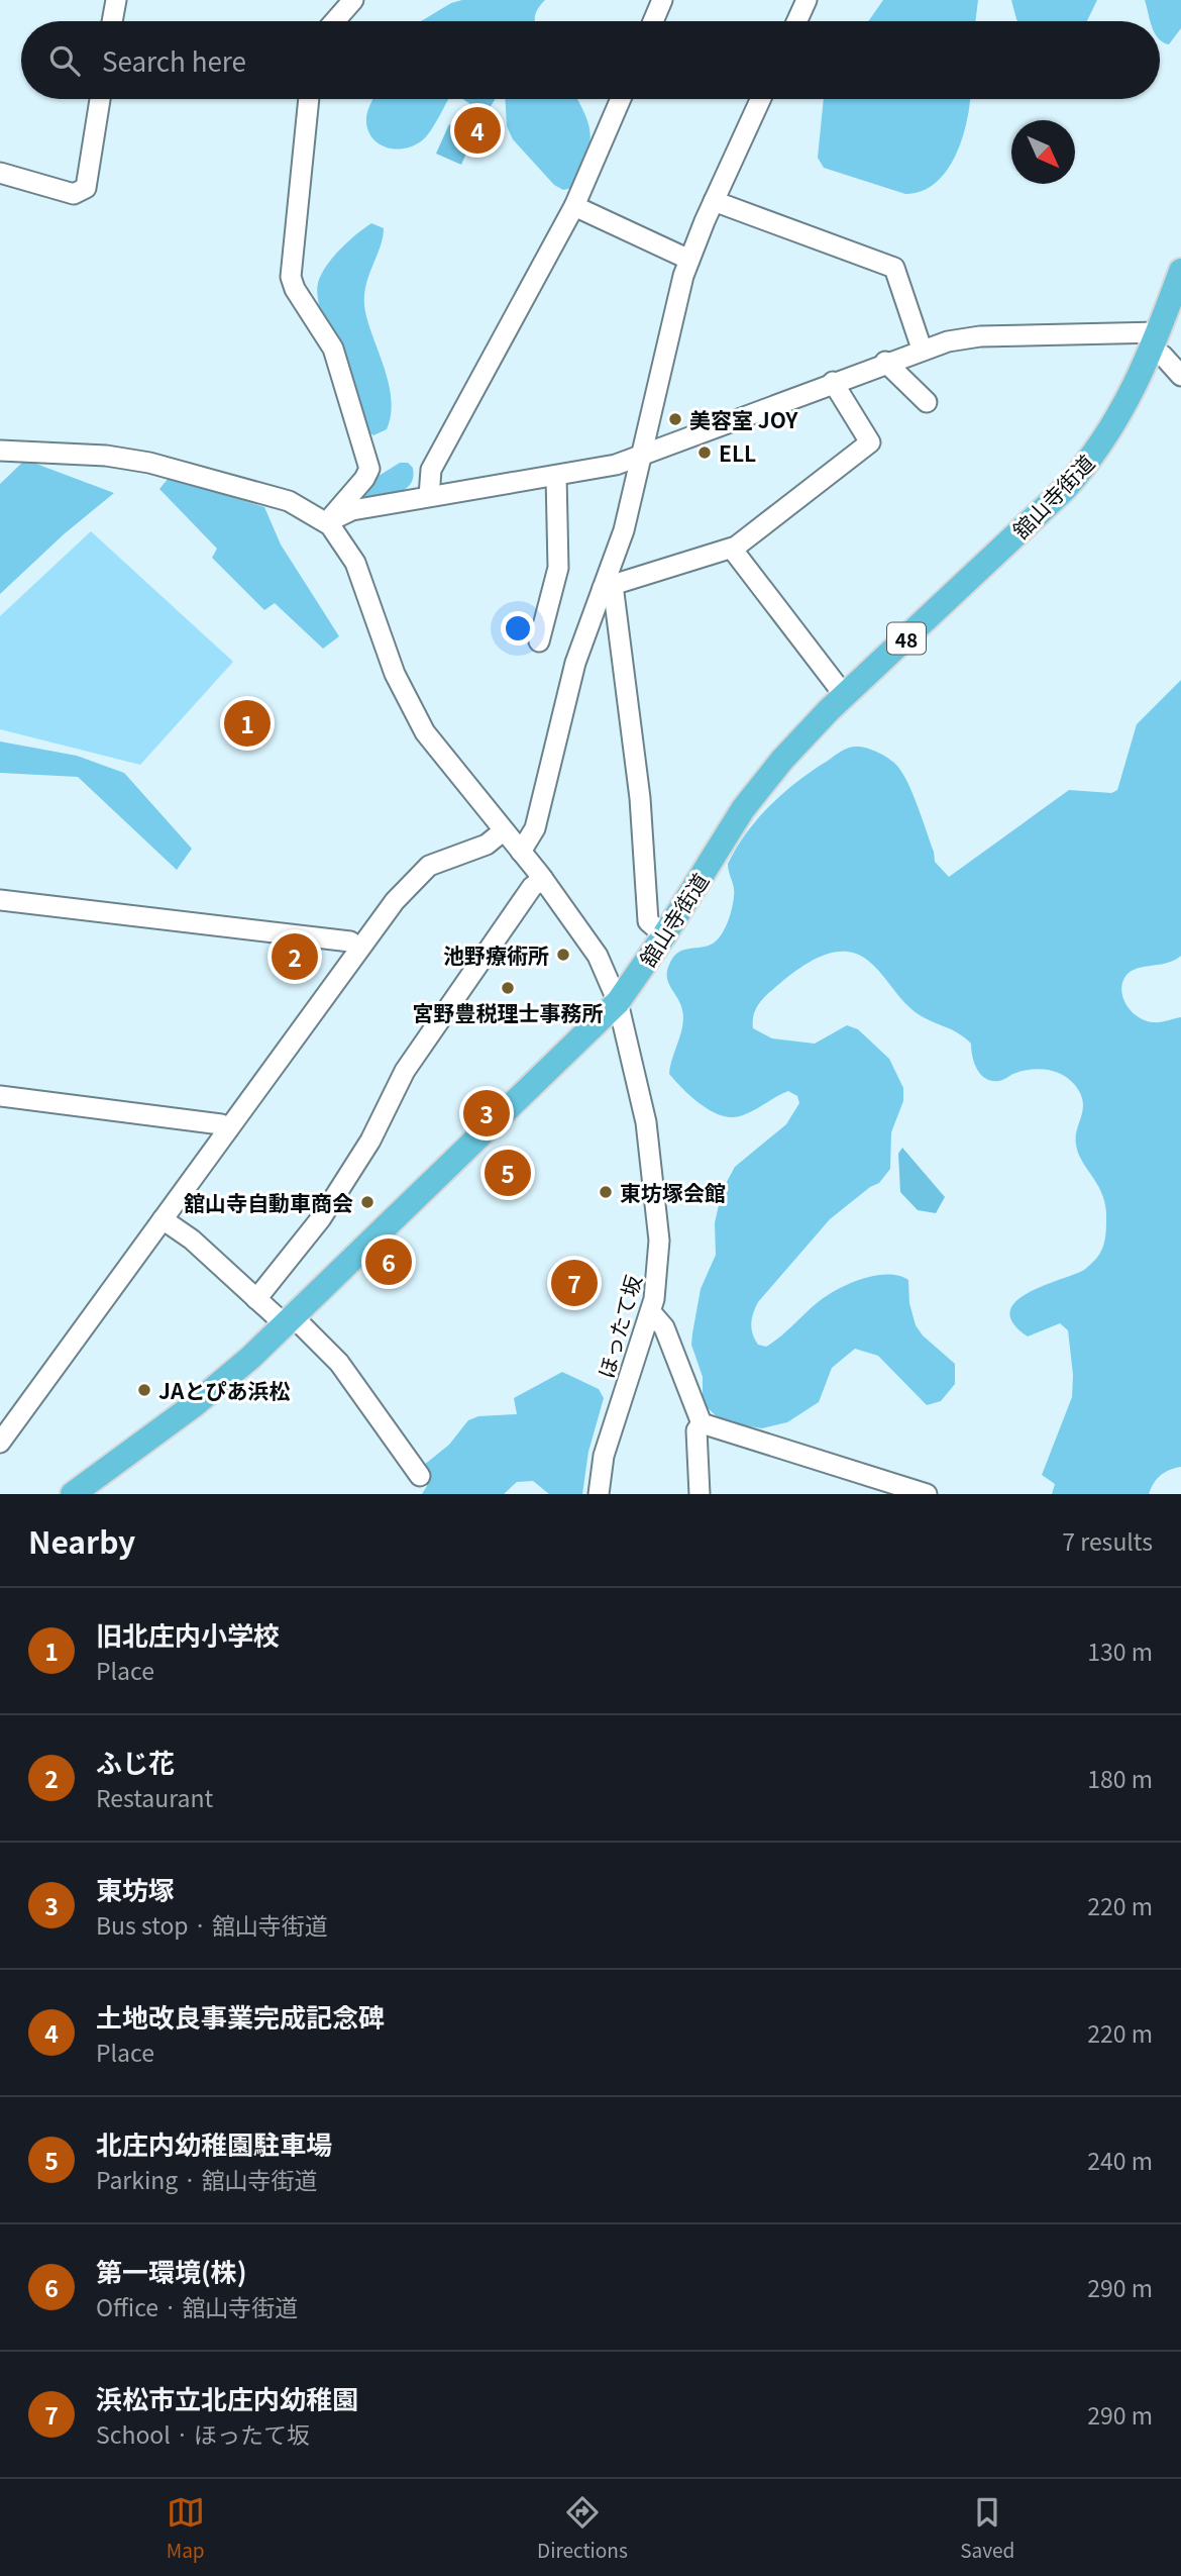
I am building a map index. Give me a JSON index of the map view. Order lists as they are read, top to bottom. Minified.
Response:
{"streets":{"main road":["舘山寺街道","48"],"street":["ほったて坂"]},"crossings":[["舘山寺街道","ほったて坂"]],"places":["美容室 JOY","ELL","池野療術所","宮野豊税理士事務所","東坊塚会館","舘山寺自動車商会","JAとぴあ浜松"],"north":"bottom right","page":{"search":"Search here","pins":["4","1","2","3","5","6","7"],"heading":["Nearby","7 results"],"list":[{"mark":"1","name":"旧北庄内小学校","note":"Place","value":"130 m"},{"mark":"2","name":"ふじ花","note":"Restaurant","value":"180 m"},{"mark":"3","name":"東坊塚","note":"Bus stop · 舘山寺街道","value":"220 m"},{"mark":"4","name":"土地改良事業完成記念碑","note":"Place","value":"220 m"},{"mark":"5","name":"北庄内幼稚園駐車場","note":"Parking · 舘山寺街道","value":"240 m"},{"mark":"6","name":"第一環境(株)","note":"Office · 舘山寺街道","value":"290 m"},{"mark":"7","name":"浜松市立北庄内幼稚園","note":"School · ほったて坂","value":"290 m"}],"nav":["Map","Directions","Saved"]}}
